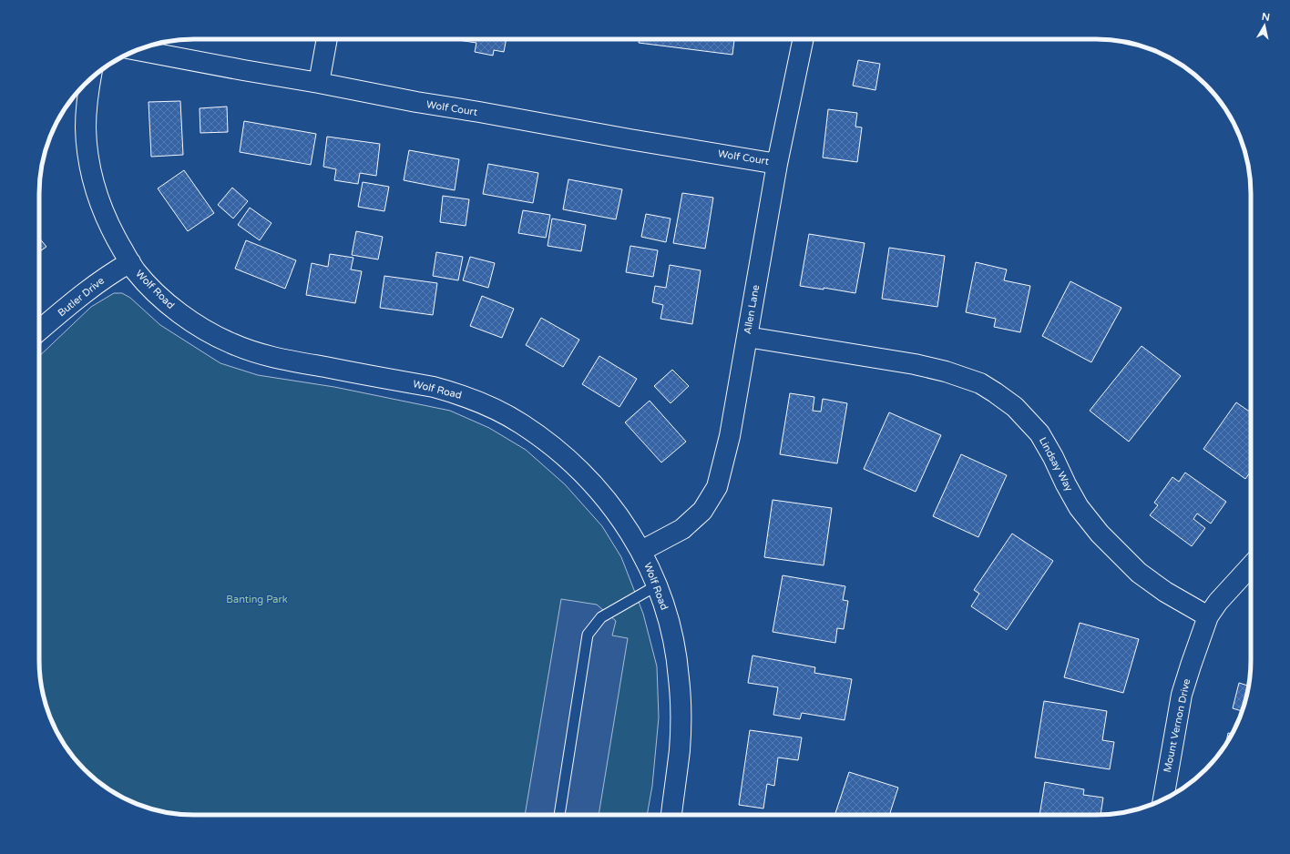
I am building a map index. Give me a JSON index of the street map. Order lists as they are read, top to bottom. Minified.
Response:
{"streets":{"street":["Wolf Court","Wolf Road","Butler Drive","Allen Lane","Lindsay Way","Mount Vernon Drive"]},"crossings":[["Wolf Court","Allen Lane"],["Wolf Road","Butler Drive"],["Wolf Road","Allen Lane"],["Allen Lane","Lindsay Way"],["Lindsay Way","Mount Vernon Drive"]],"parks":["Banting Park"],"north":"top"}
